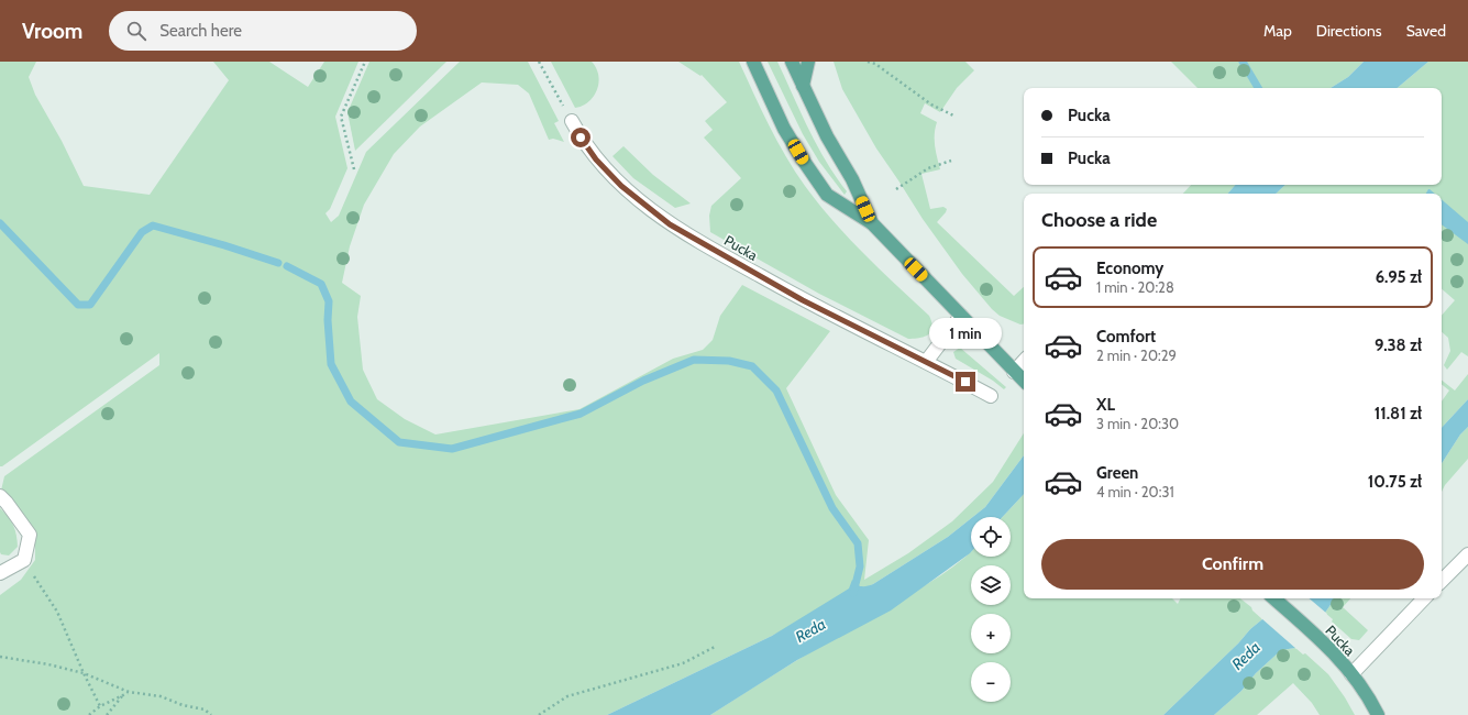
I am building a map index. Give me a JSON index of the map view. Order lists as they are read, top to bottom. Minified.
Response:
{"streets":{"main road":["Pucka"]},"water":["Reda"],"page":{"header":"Vroom","search":"Search here","nav":["Map","Directions","Saved"],"banner":["Pucka","Pucka"],"heading":"Choose a ride","list":[{"name":"Economy","note":"1 min · 20:28","value":"6.95 zł"},{"name":"Comfort","note":"2 min · 20:29","value":"9.38 zł"},{"name":"XL","note":"3 min · 20:30","value":"11.81 zł"},{"name":"Green","note":"4 min · 20:31","value":"10.75 zł"}],"bubble":"1 min","map_buttons":["+","−"],"buttons":"Confirm"}}
